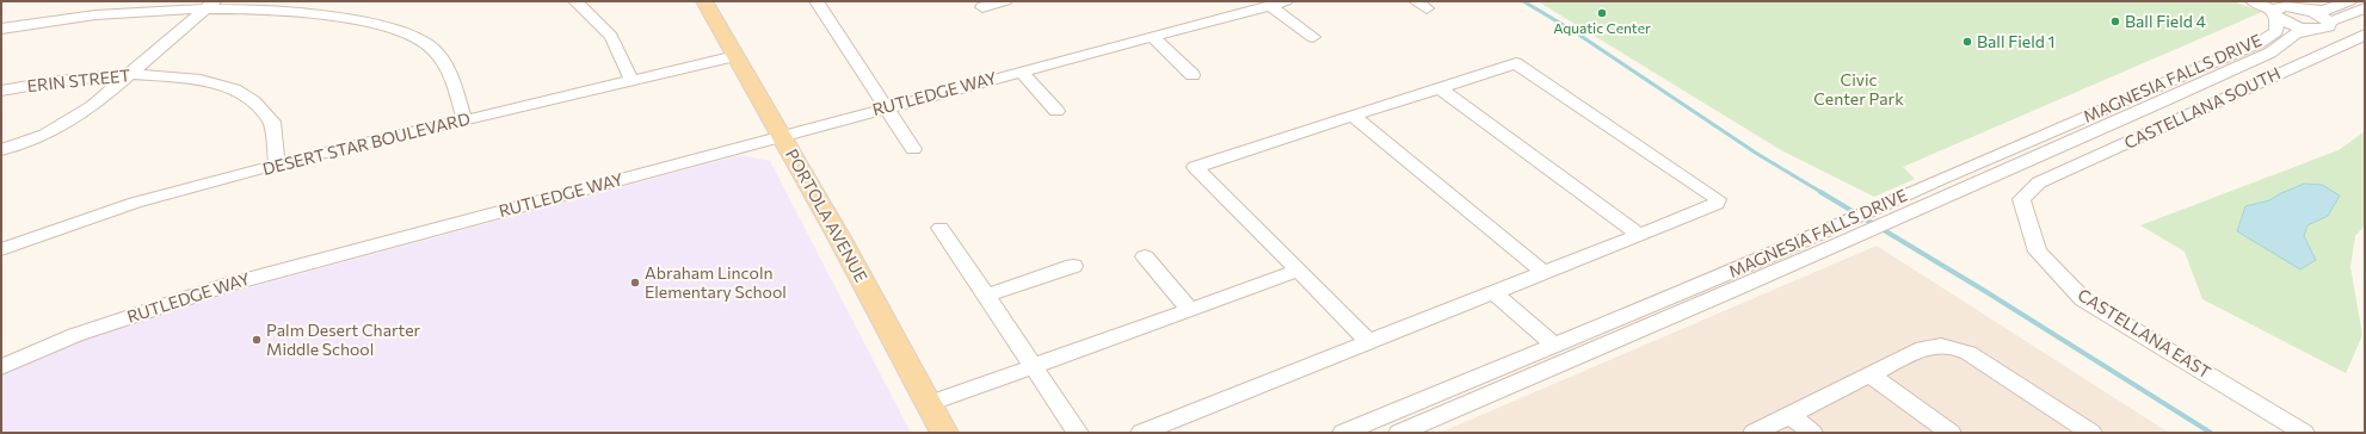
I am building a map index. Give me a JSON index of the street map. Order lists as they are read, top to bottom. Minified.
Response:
{"streets":{"main road":["PORTOLA AVENUE"],"street":["MAGNESIA FALLS DRIVE","ERIN STREET","RUTLEDGE WAY","CASTELLANA SOUTH","DESERT STAR BOULEVARD","CASTELLANA EAST"]},"crossings":[["ERIN STREET","DESERT STAR BOULEVARD"],["RUTLEDGE WAY","PORTOLA AVENUE"],["CASTELLANA SOUTH","CASTELLANA EAST"],["DESERT STAR BOULEVARD","PORTOLA AVENUE"]],"parks":["Civic Center Park"],"places":["Aquatic Center","Ball Field 4","Ball Field 1","Abraham Lincoln Elementary School","Palm Desert Charter Middle School"]}
